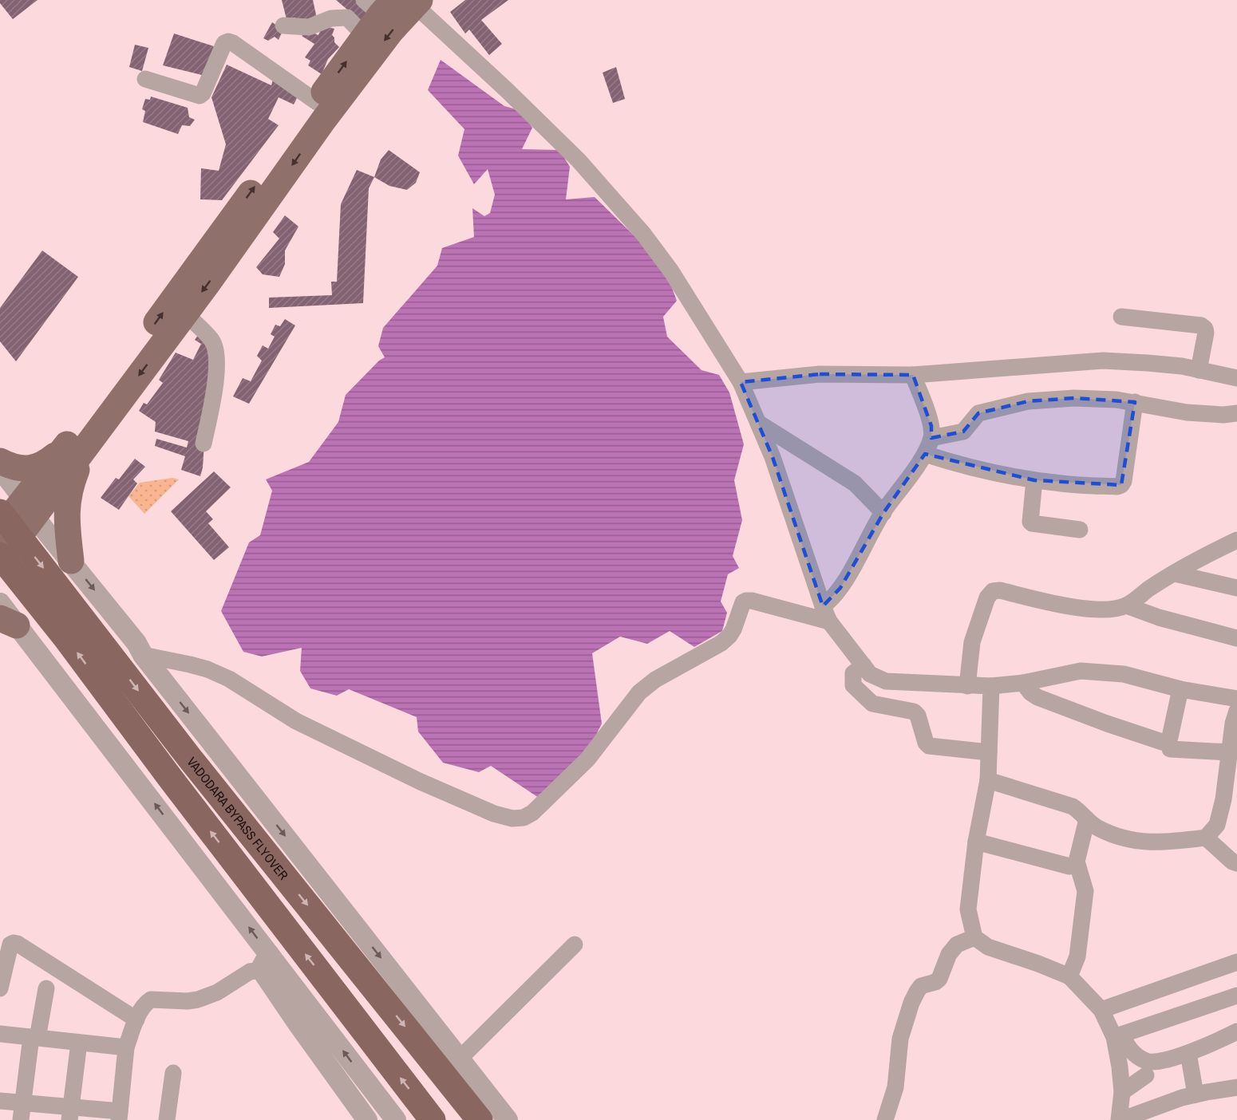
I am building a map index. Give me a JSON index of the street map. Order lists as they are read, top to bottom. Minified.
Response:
{"streets":{"highway":["VADODARA BYPASS FLYOVER"]}}
